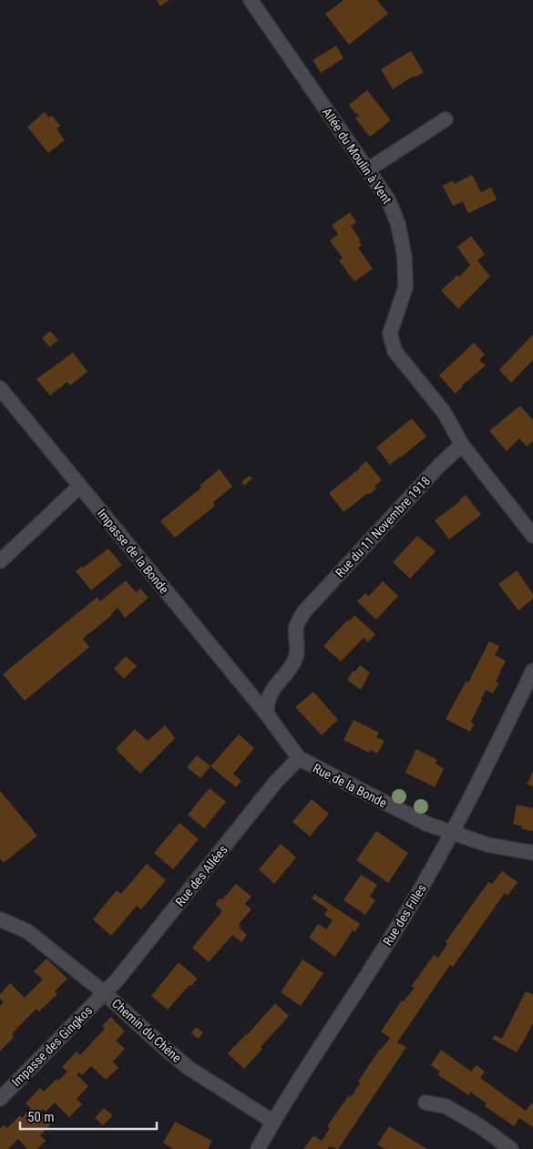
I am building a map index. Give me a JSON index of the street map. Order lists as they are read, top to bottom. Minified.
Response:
{"streets":{"street":["Allée du Moulin à Vent","Rue du 11 Novembre 1918","Impasse de la Bonde","Rue de la Bonde","Rue des Allées","Rue des Filles","Chemin du Chêne","Impasse des Gingkos"]},"crossings":[["Allée du Moulin à Vent","Rue du 11 Novembre 1918"],["Rue du 11 Novembre 1918","Impasse de la Bonde"],["Rue du 11 Novembre 1918","Rue de la Bonde"],["Impasse de la Bonde","Rue de la Bonde"],["Rue de la Bonde","Rue des Allées"],["Rue de la Bonde","Rue des Filles"],["Rue des Allées","Chemin du Chêne"],["Rue des Allées","Impasse des Gingkos"],["Rue des Filles","Chemin du Chêne"],["Chemin du Chêne","Impasse des Gingkos"]],"scale_bar":"50 m"}
